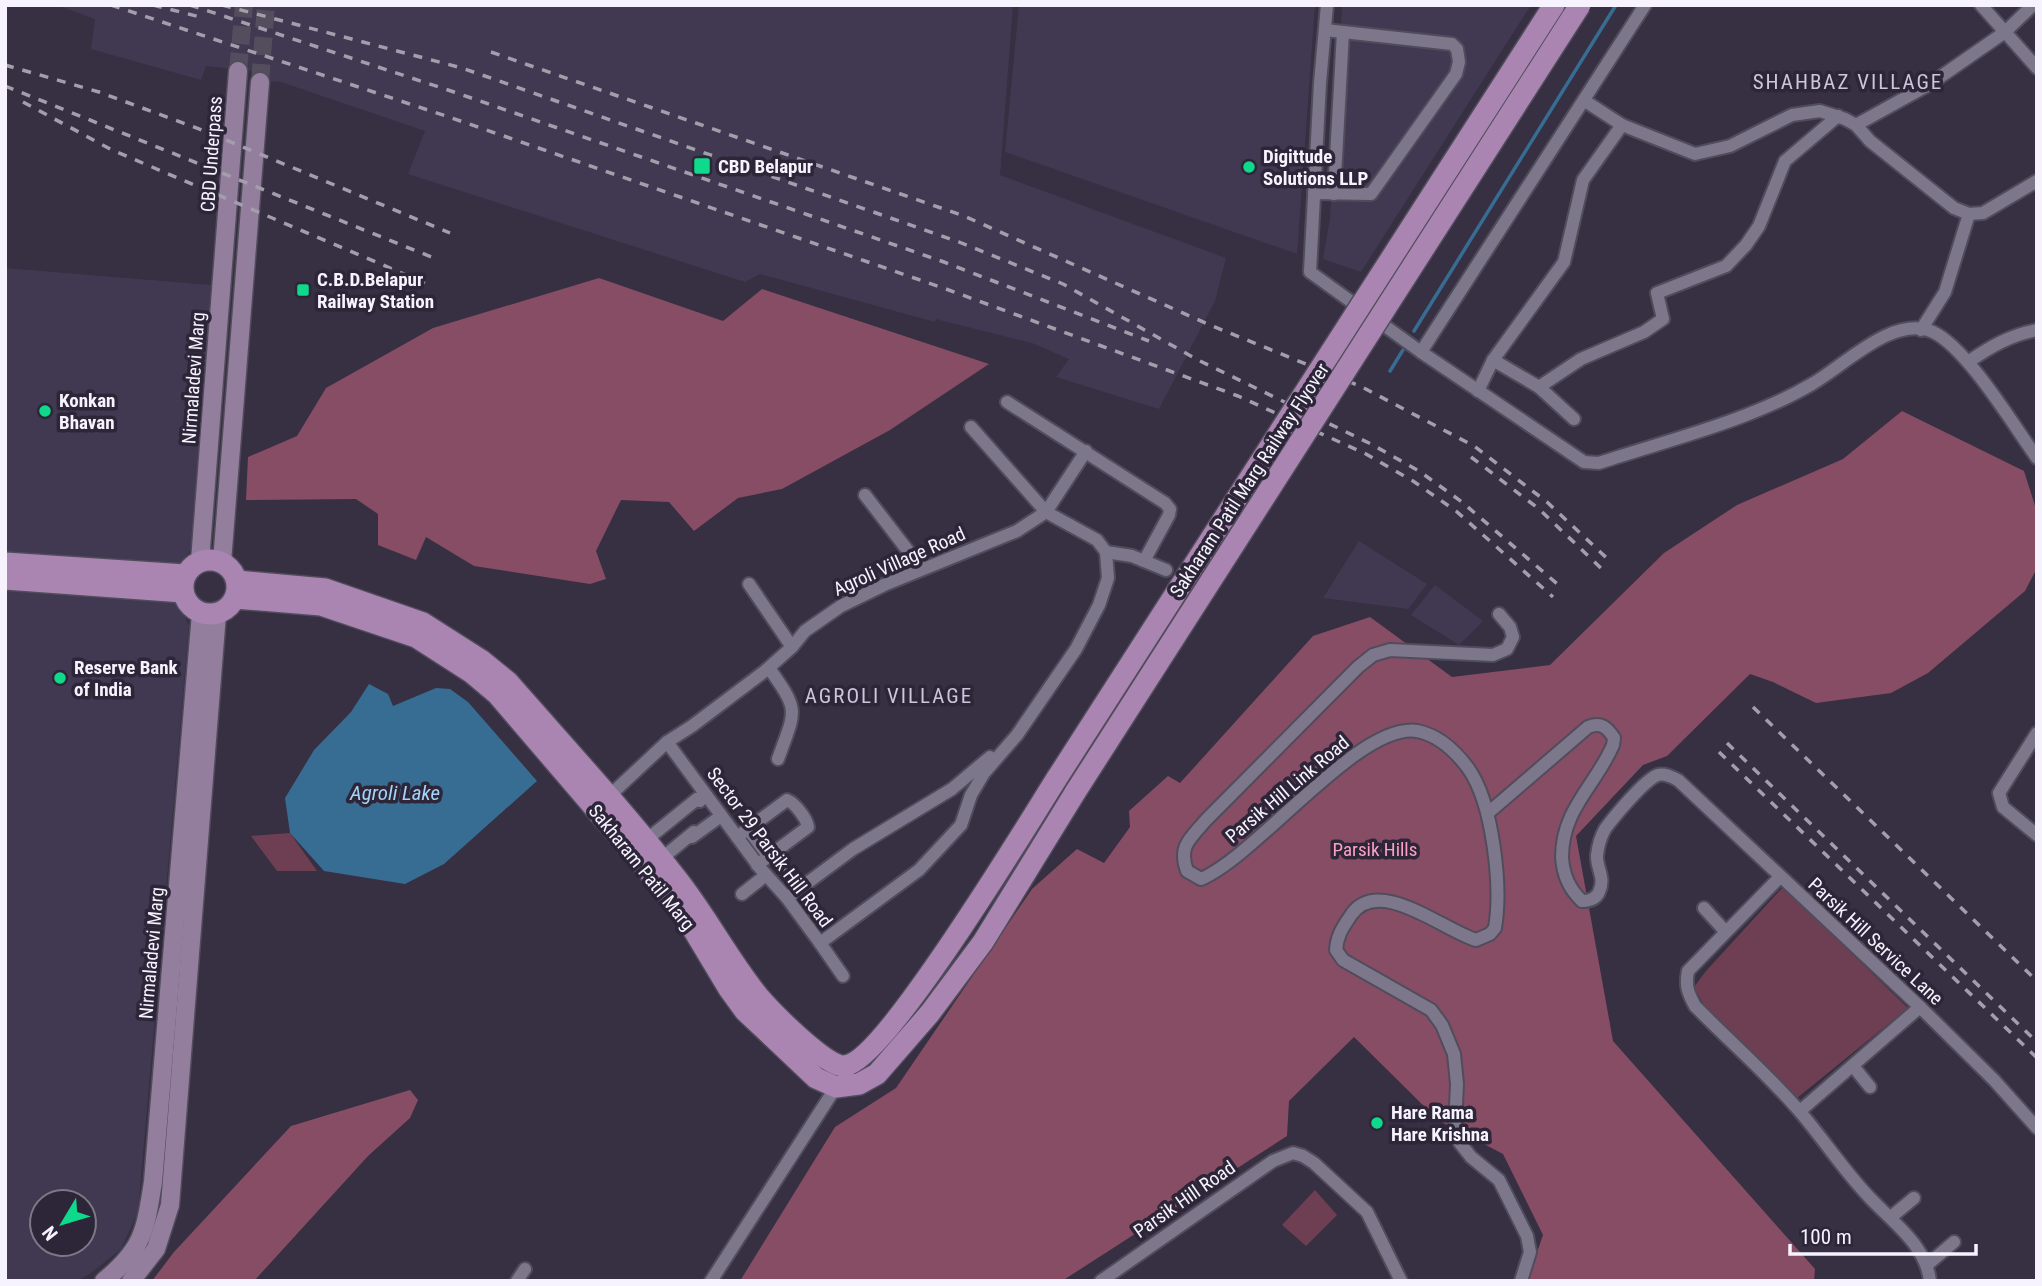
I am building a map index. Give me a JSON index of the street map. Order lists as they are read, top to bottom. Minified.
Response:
{"streets":{"main road":["CBD Underpass","Nirmaladevi Marg","Sakharam Patil Marg Railway Flyover","Sakharam Patil Marg"],"street":["Agroli Village Road","Parsik Hill Link Road","Sector 29 Parsik Hill Road","Parsik Hill Service Lane","Parsik Hill Road"]},"crossings":[["CBD Underpass","Nirmaladevi Marg"],["Nirmaladevi Marg","Sakharam Patil Marg"],["Sakharam Patil Marg Railway Flyover","Sakharam Patil Marg"],["Agroli Village Road","Sector 29 Parsik Hill Road"],["Agroli Village Road","Sakharam Patil Marg"],["Parsik Hill Link Road","Parsik Hill Service Lane"]],"districts":["SHAHBAZ VILLAGE","AGROLI VILLAGE"],"water":["Agroli Lake"],"parks":["Parsik Hills"],"places":{"transit":["CBD Belapur","C.B.D.Belapur Railway Station"],"other":["Digittude Solutions LLP","Konkan Bhavan","Reserve Bank of India","Hare Rama Hare Krishna"]},"scale_bar":"100 m","north":"bottom left"}
